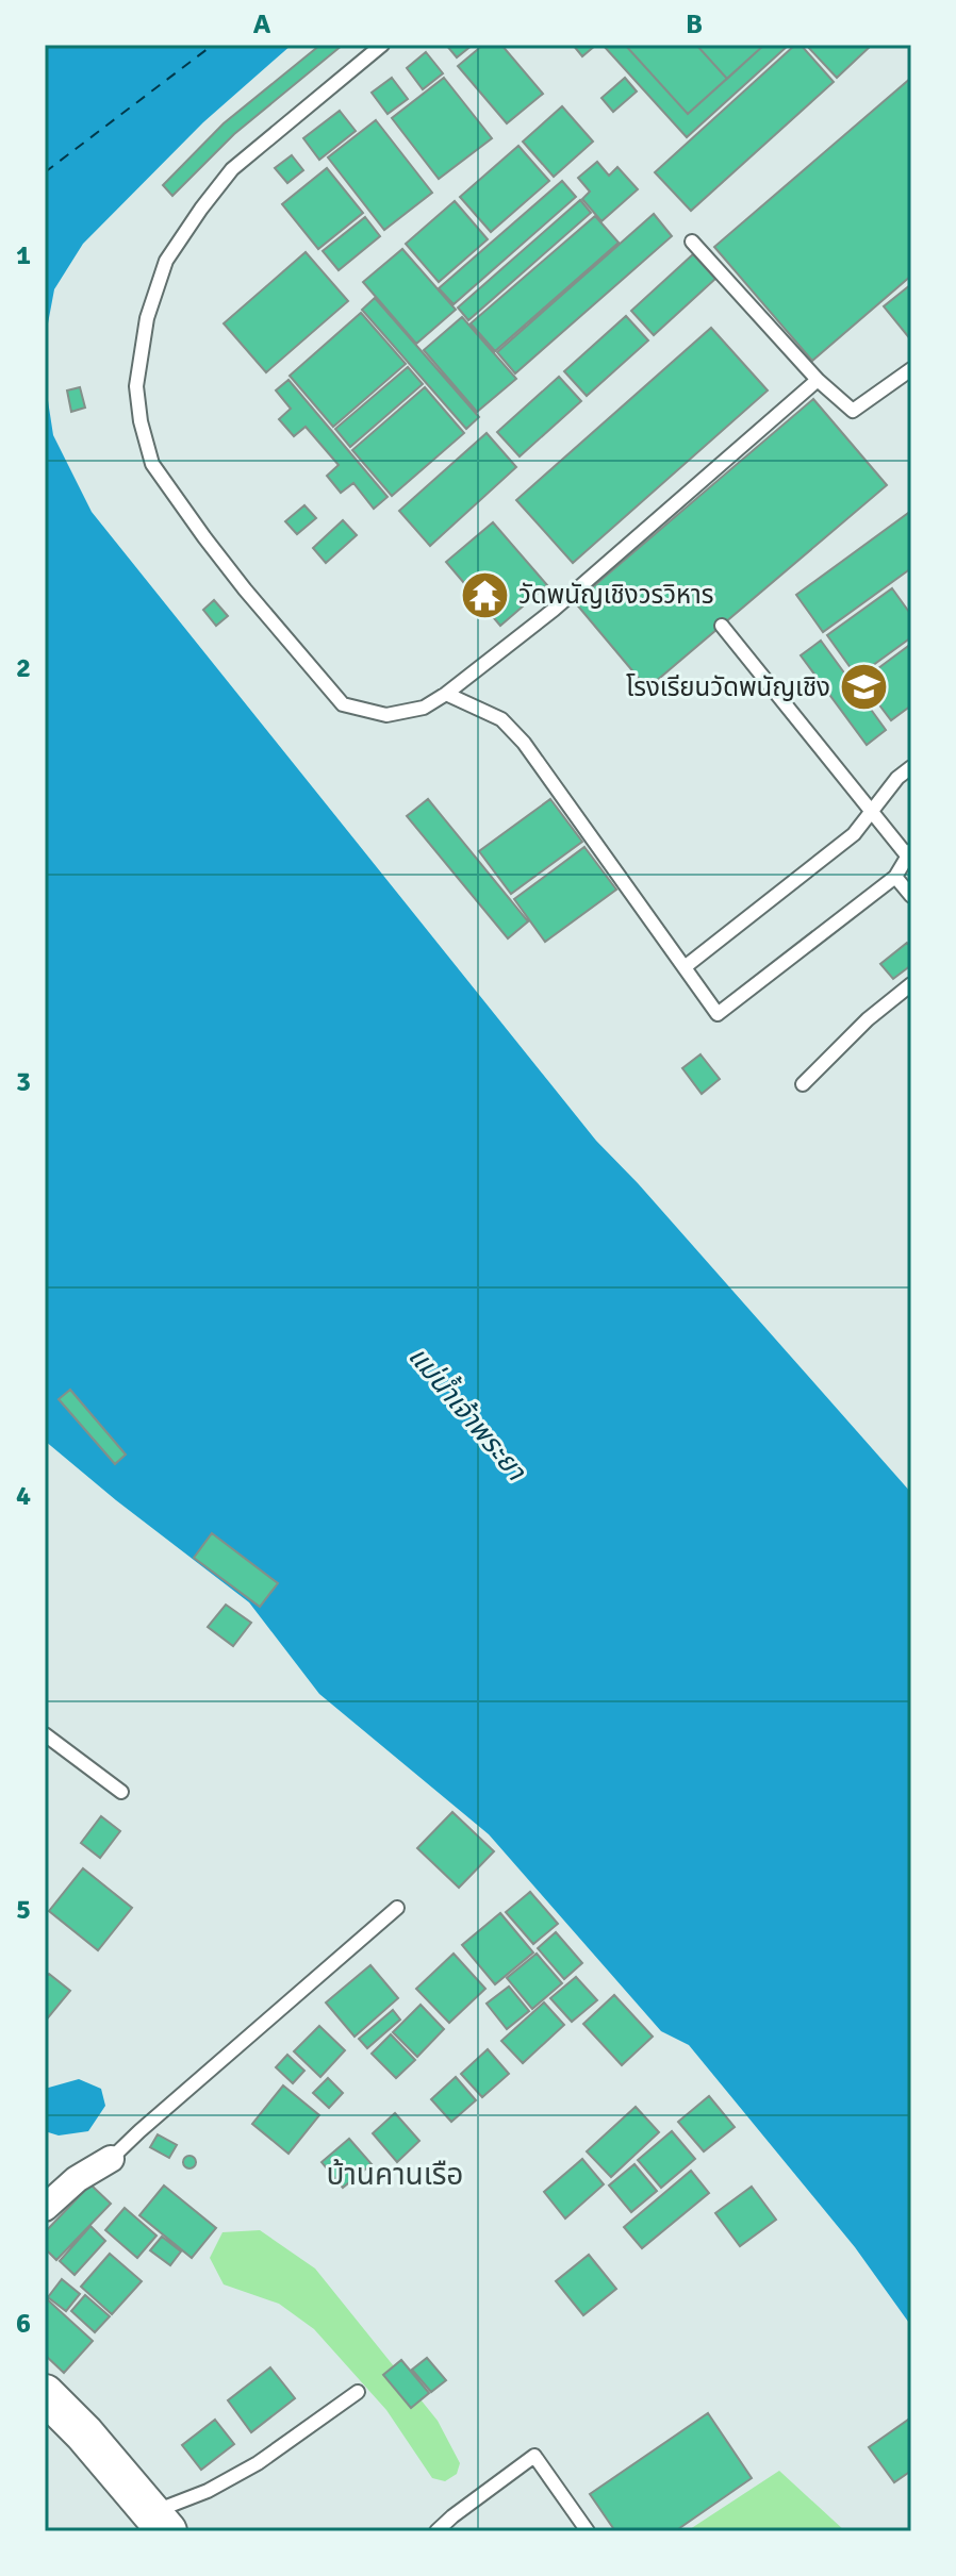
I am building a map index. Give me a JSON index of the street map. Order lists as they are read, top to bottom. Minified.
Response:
{"districts":["บ้านคานเรือ"],"water":["แม่น้ำเจ้าพระยา"],"places":{"temple":["วัดพนัญเชิงวรวิหาร"],"school or university":["โรงเรียนวัดพนัญเชิง"]},"grid":{"columns":["A","B"],"rows":["1","2","3","4","5","6"]}}
